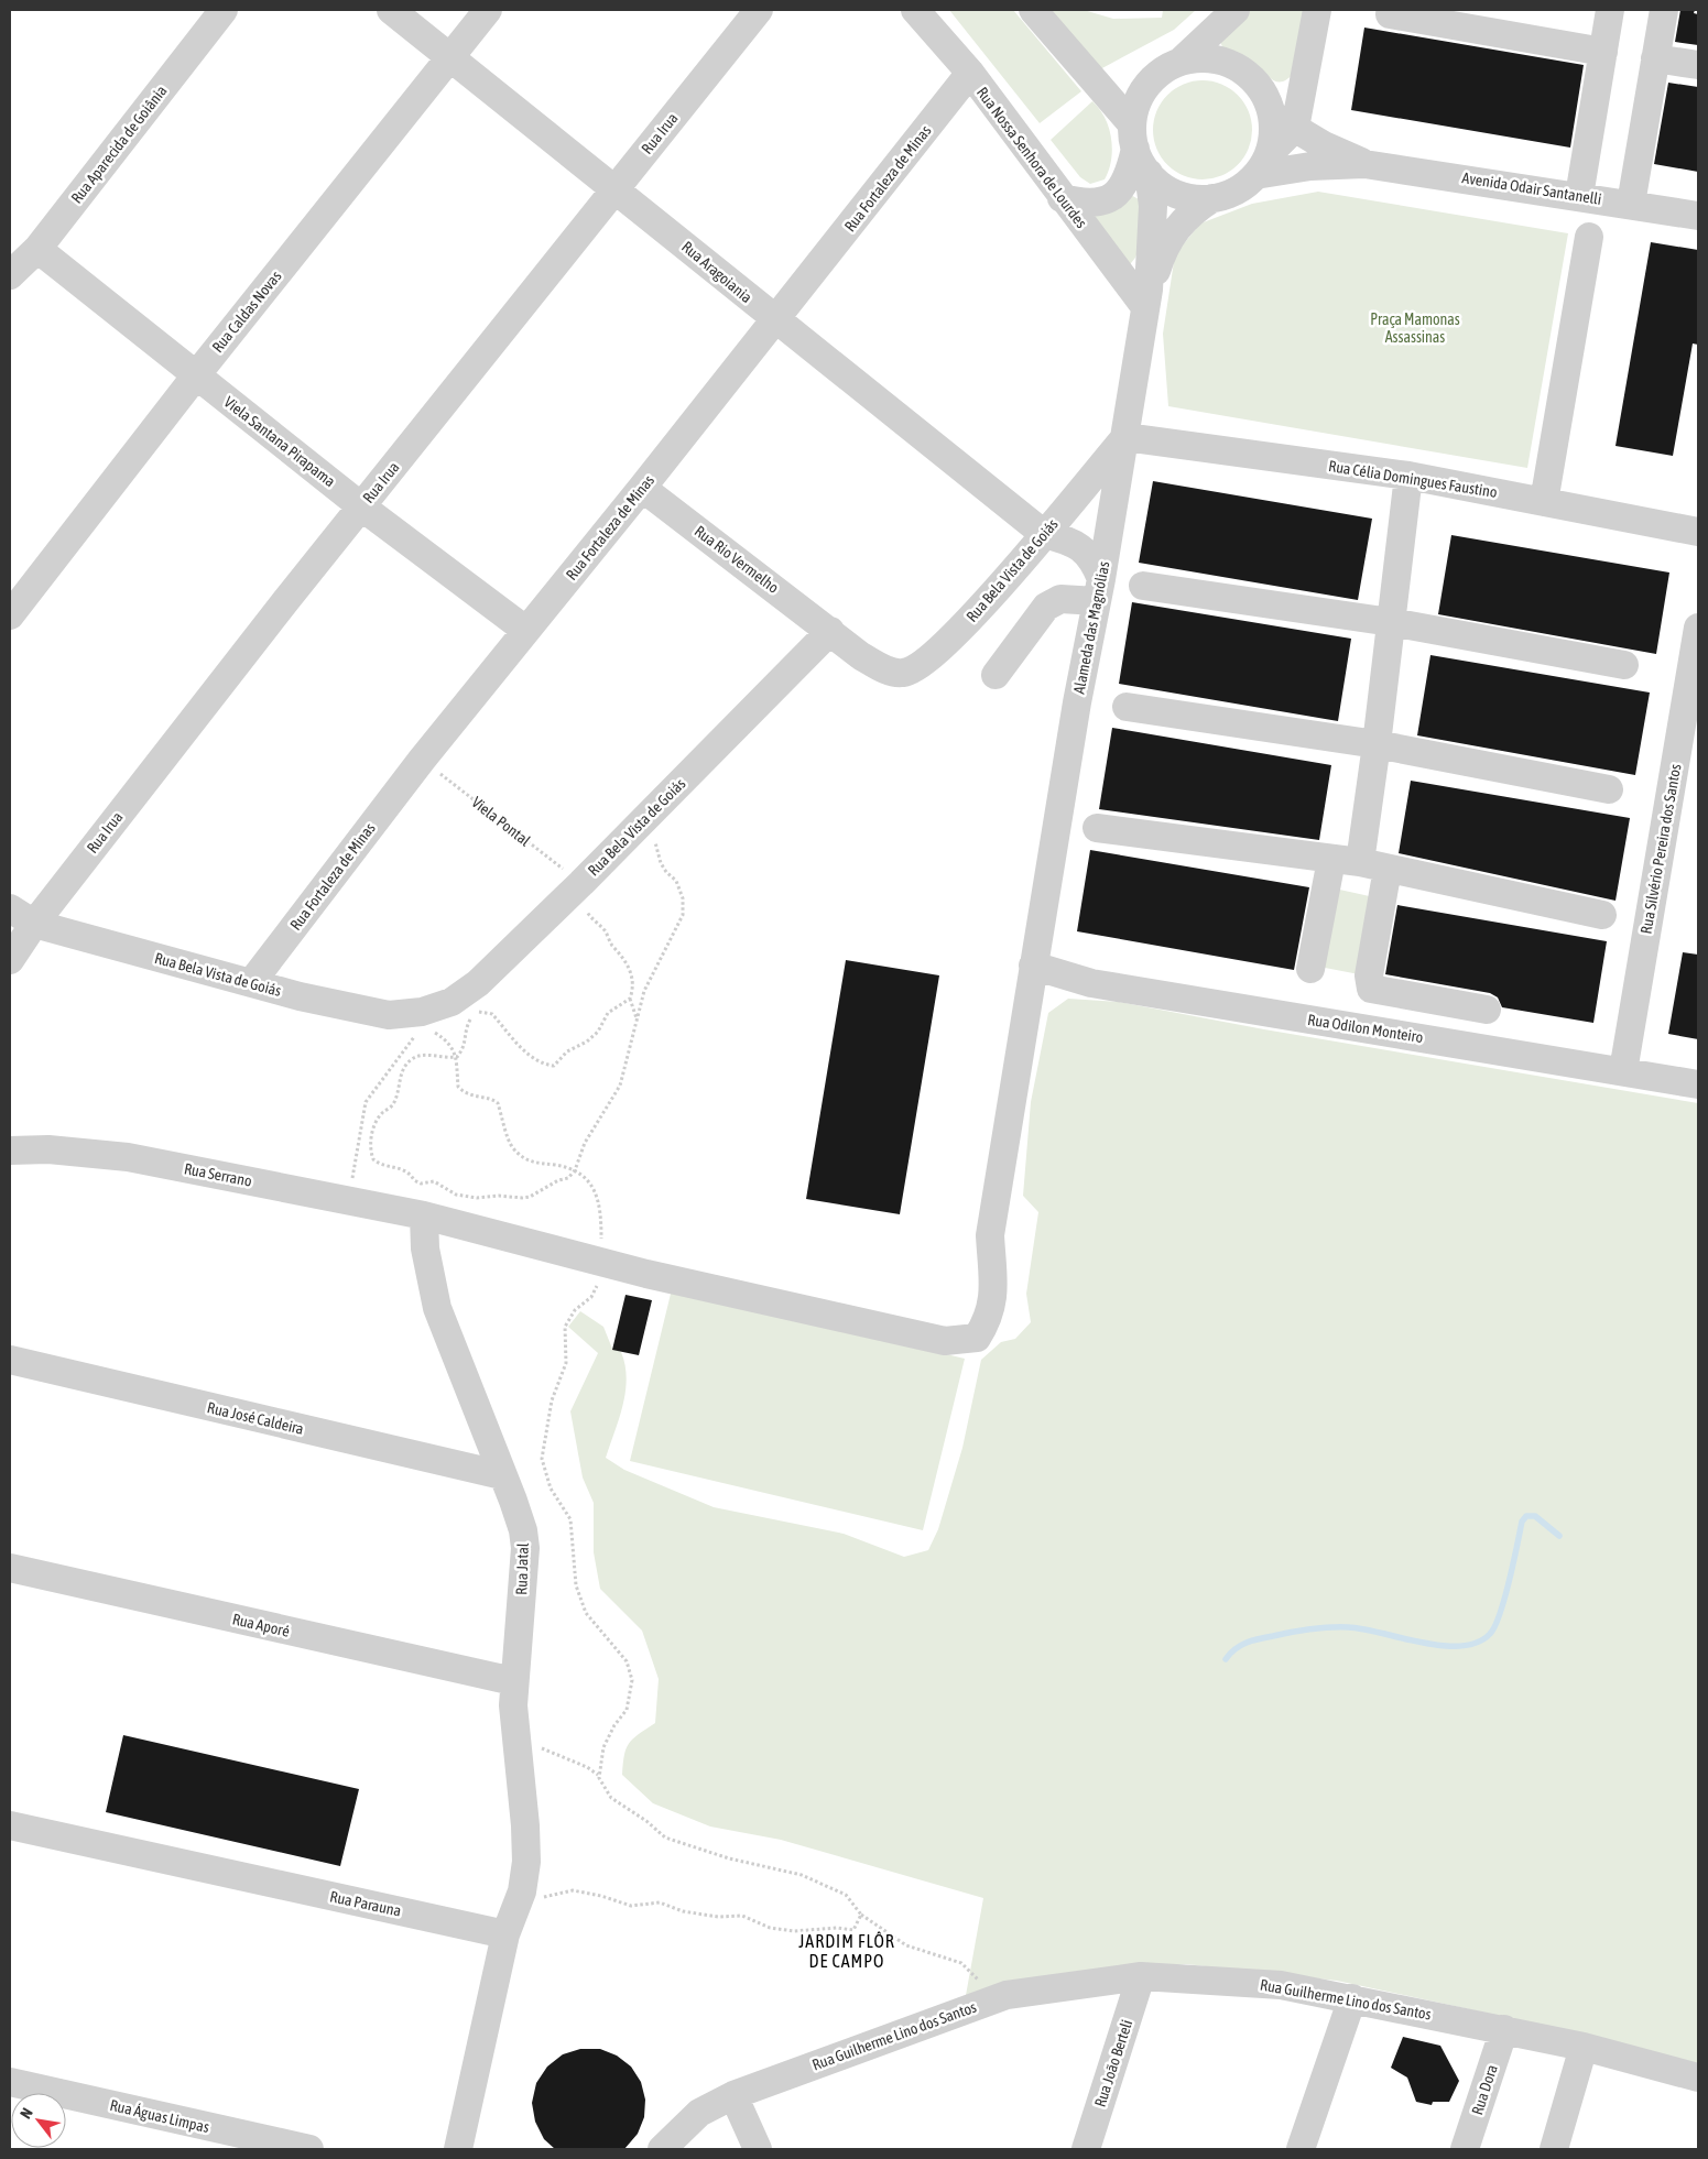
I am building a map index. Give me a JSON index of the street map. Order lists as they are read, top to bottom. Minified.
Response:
{"streets":{"street":["Rua Irua","Rua Aparecida de Goiânia","Rua Nossa Senhora de Lourdes","Rua Fortaleza de Minas","Avenida Odair Santanelli","Rua Aragoiania","Rua Caldas Novas","Viela Santana Pirapama","Rua Célia Domingues Faustino","Rua Rio Vermelho","Rua Bela Vista de Goiás","Alameda das Magnólias","Rua Silvério Pereira dos Santos","Rua Odilon Monteiro","Rua Serrano","Rua José Caldeira","Rua Jatal","Rua Aporé","Rua Parauna","Rua Guilherme Lino dos Santos","Rua João Berteli","Rua Dora","Rua Águas Limpas"],"path":["Viela Pontal"]},"crossings":[["Rua Irua","Rua Aragoiania"],["Rua Irua","Viela Santana Pirapama"],["Rua Irua","Rua Bela Vista de Goiás"],["Rua Aparecida de Goiânia","Viela Santana Pirapama"],["Rua Nossa Senhora de Lourdes","Rua Fortaleza de Minas"],["Rua Nossa Senhora de Lourdes","Alameda das Magnólias"],["Rua Fortaleza de Minas","Rua Aragoiania"],["Rua Fortaleza de Minas","Viela Santana Pirapama"],["Rua Fortaleza de Minas","Rua Rio Vermelho"],["Rua Fortaleza de Minas","Rua Bela Vista de Goiás"],["Rua Fortaleza de Minas","Viela Pontal"],["Rua Aragoiania","Rua Caldas Novas"],["Rua Aragoiania","Rua Bela Vista de Goiás"],["Rua Aragoiania","Alameda das Magnólias"],["Rua Caldas Novas","Viela Santana Pirapama"],["Rua Célia Domingues Faustino","Rua Bela Vista de Goiás"],["Rua Célia Domingues Faustino","Alameda das Magnólias"],["Rua Rio Vermelho","Rua Bela Vista de Goiás"],["Rua Bela Vista de Goiás","Alameda das Magnólias"],["Rua Bela Vista de Goiás","Viela Pontal"],["Alameda das Magnólias","Rua Odilon Monteiro"],["Alameda das Magnólias","Rua Serrano"],["Rua Silvério Pereira dos Santos","Rua Odilon Monteiro"],["Rua Serrano","Rua Jatal"],["Rua José Caldeira","Rua Jatal"],["Rua Jatal","Rua Aporé"],["Rua Jatal","Rua Parauna"],["Rua Guilherme Lino dos Santos","Rua João Berteli"],["Rua Guilherme Lino dos Santos","Rua Dora"]],"districts":["JARDIM FLÔR DE CAMPO"],"parks":["Praça Mamonas Assassinas"],"north":"top left"}
